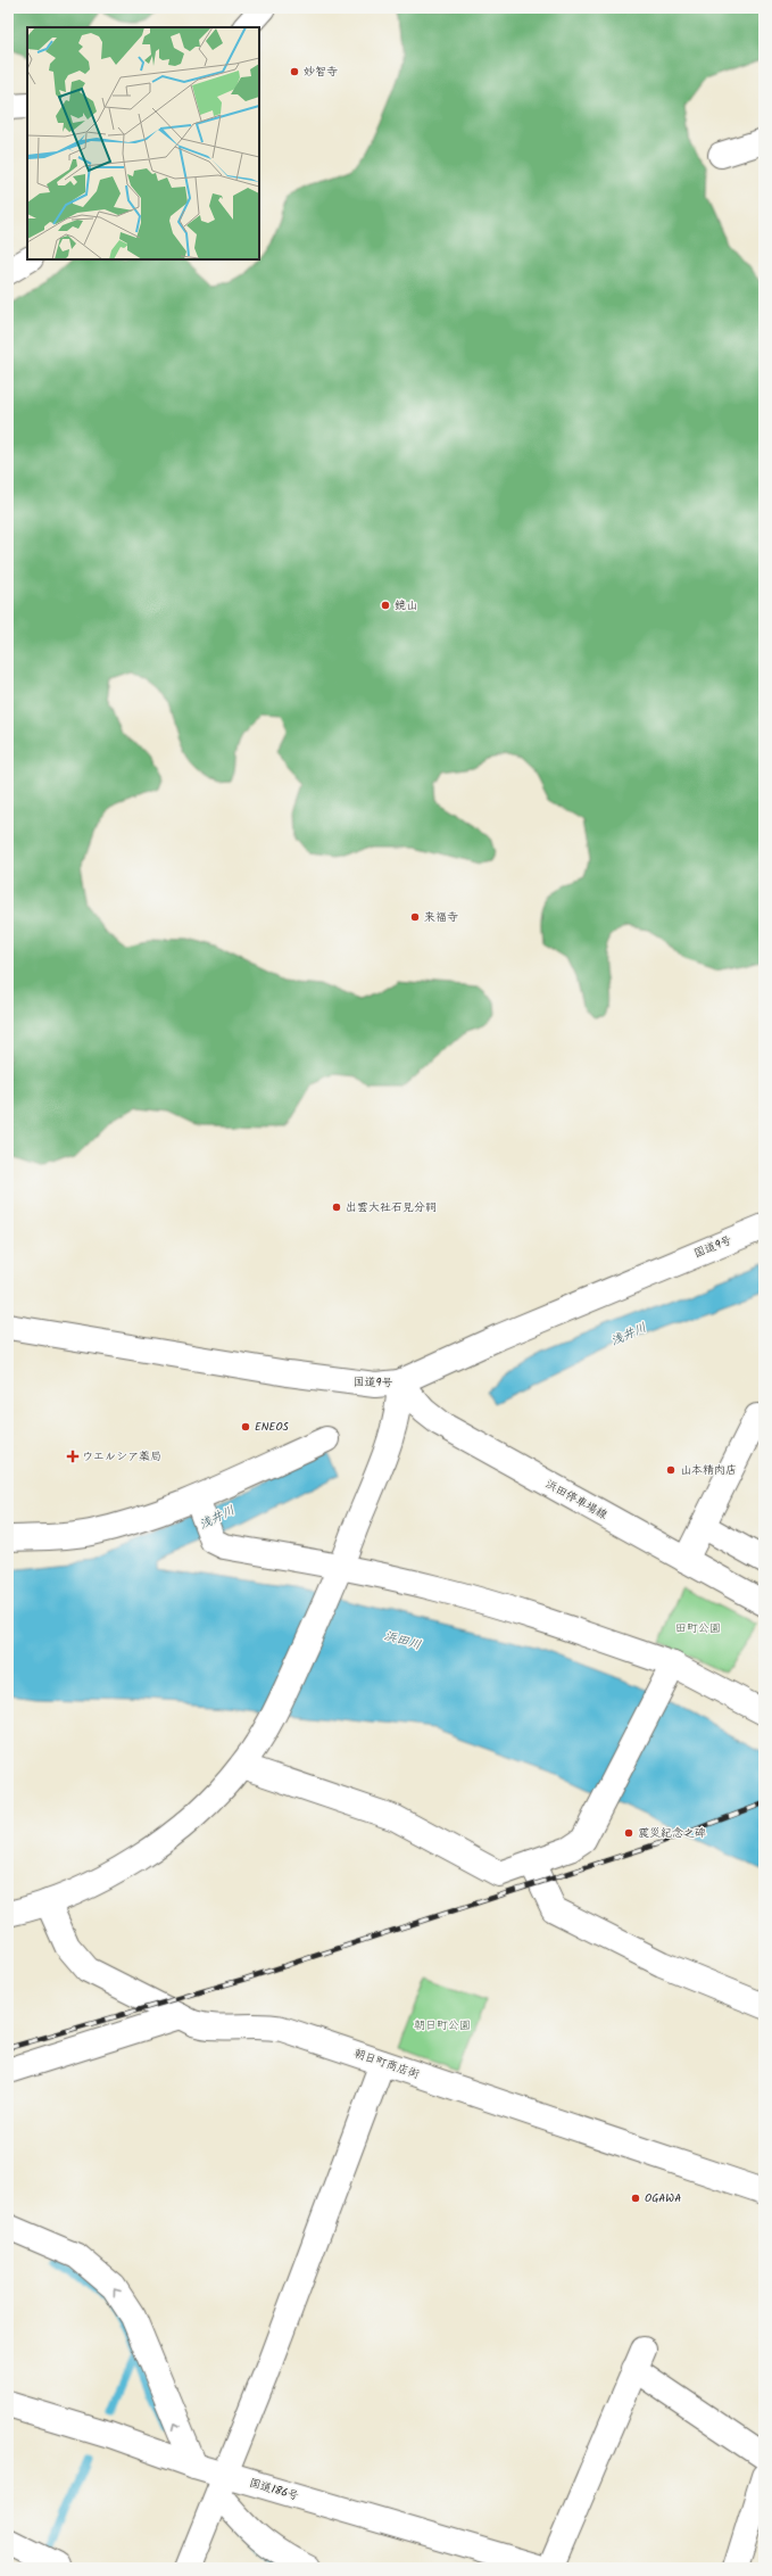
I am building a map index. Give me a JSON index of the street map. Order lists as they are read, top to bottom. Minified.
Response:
{"streets":{"main road":["国道9号","浜田停車場線","朝日町商店街","国道186号"]},"crossings":[["国道9号","浜田停車場線"]],"water":["浅井川","浜田川"],"parks":["田町公園","朝日町公園"],"places":{"other":["妙智寺","鏡山","来福寺","出雲大社石見分祠","ENEOS","山本精肉店","震災紀念之碑","OGAWA"],"health":["ウエルシア薬局"]}}
